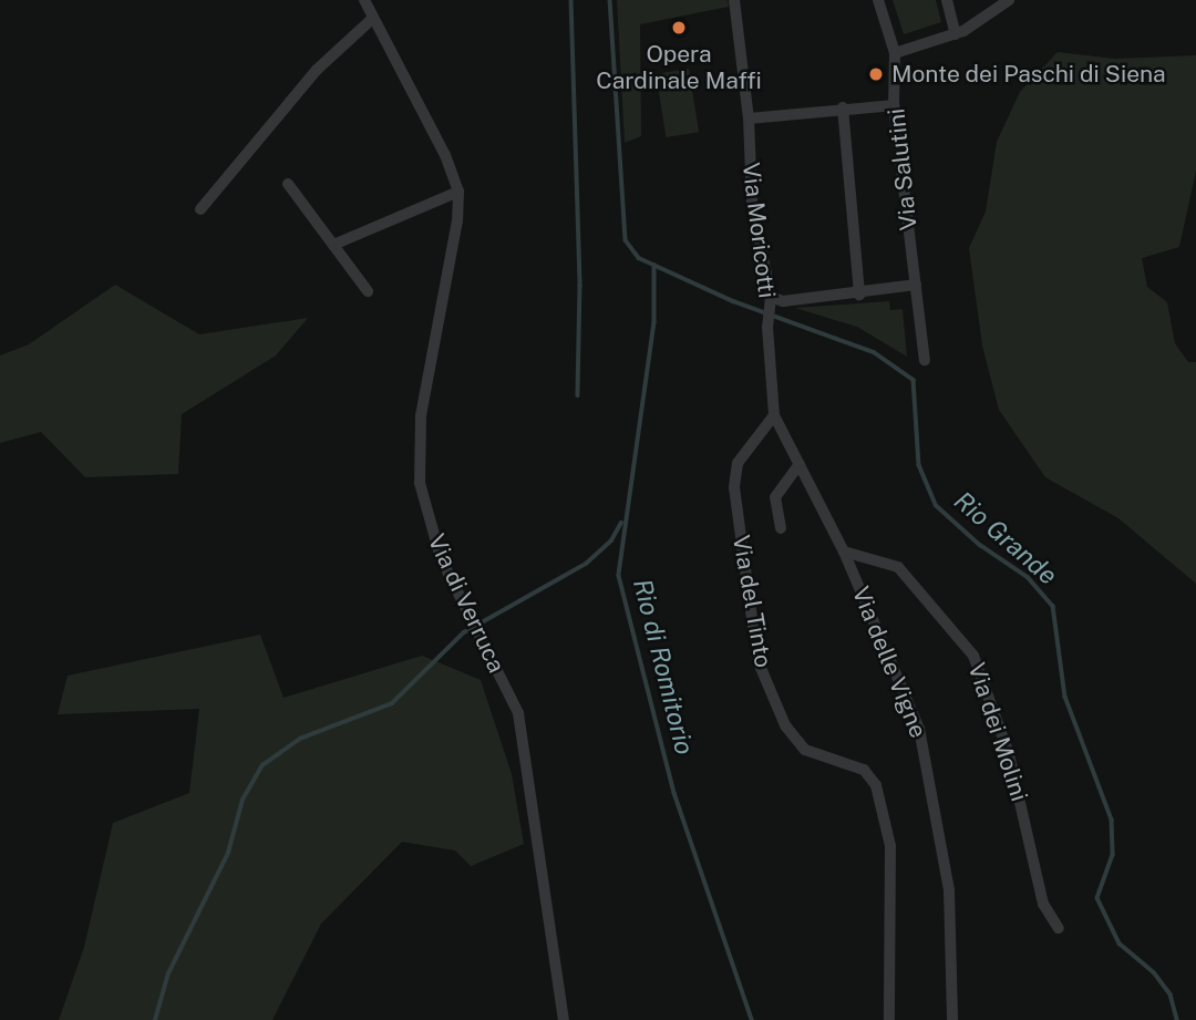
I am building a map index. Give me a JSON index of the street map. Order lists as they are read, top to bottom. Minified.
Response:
{"streets":{"street":["Via Salutini","Via Moricotti","Via del Tinto","Via di Verruca","Via delle Vigne","Via dei Molini"]},"crossings":[["Via Moricotti","Via del Tinto"],["Via Moricotti","Via delle Vigne"],["Via del Tinto","Via delle Vigne"],["Via delle Vigne","Via dei Molini"]],"water":["Rio Grande","Rio di Romitorio"],"places":["Opera Cardinale Maffi","Monte dei Paschi di Siena"]}
